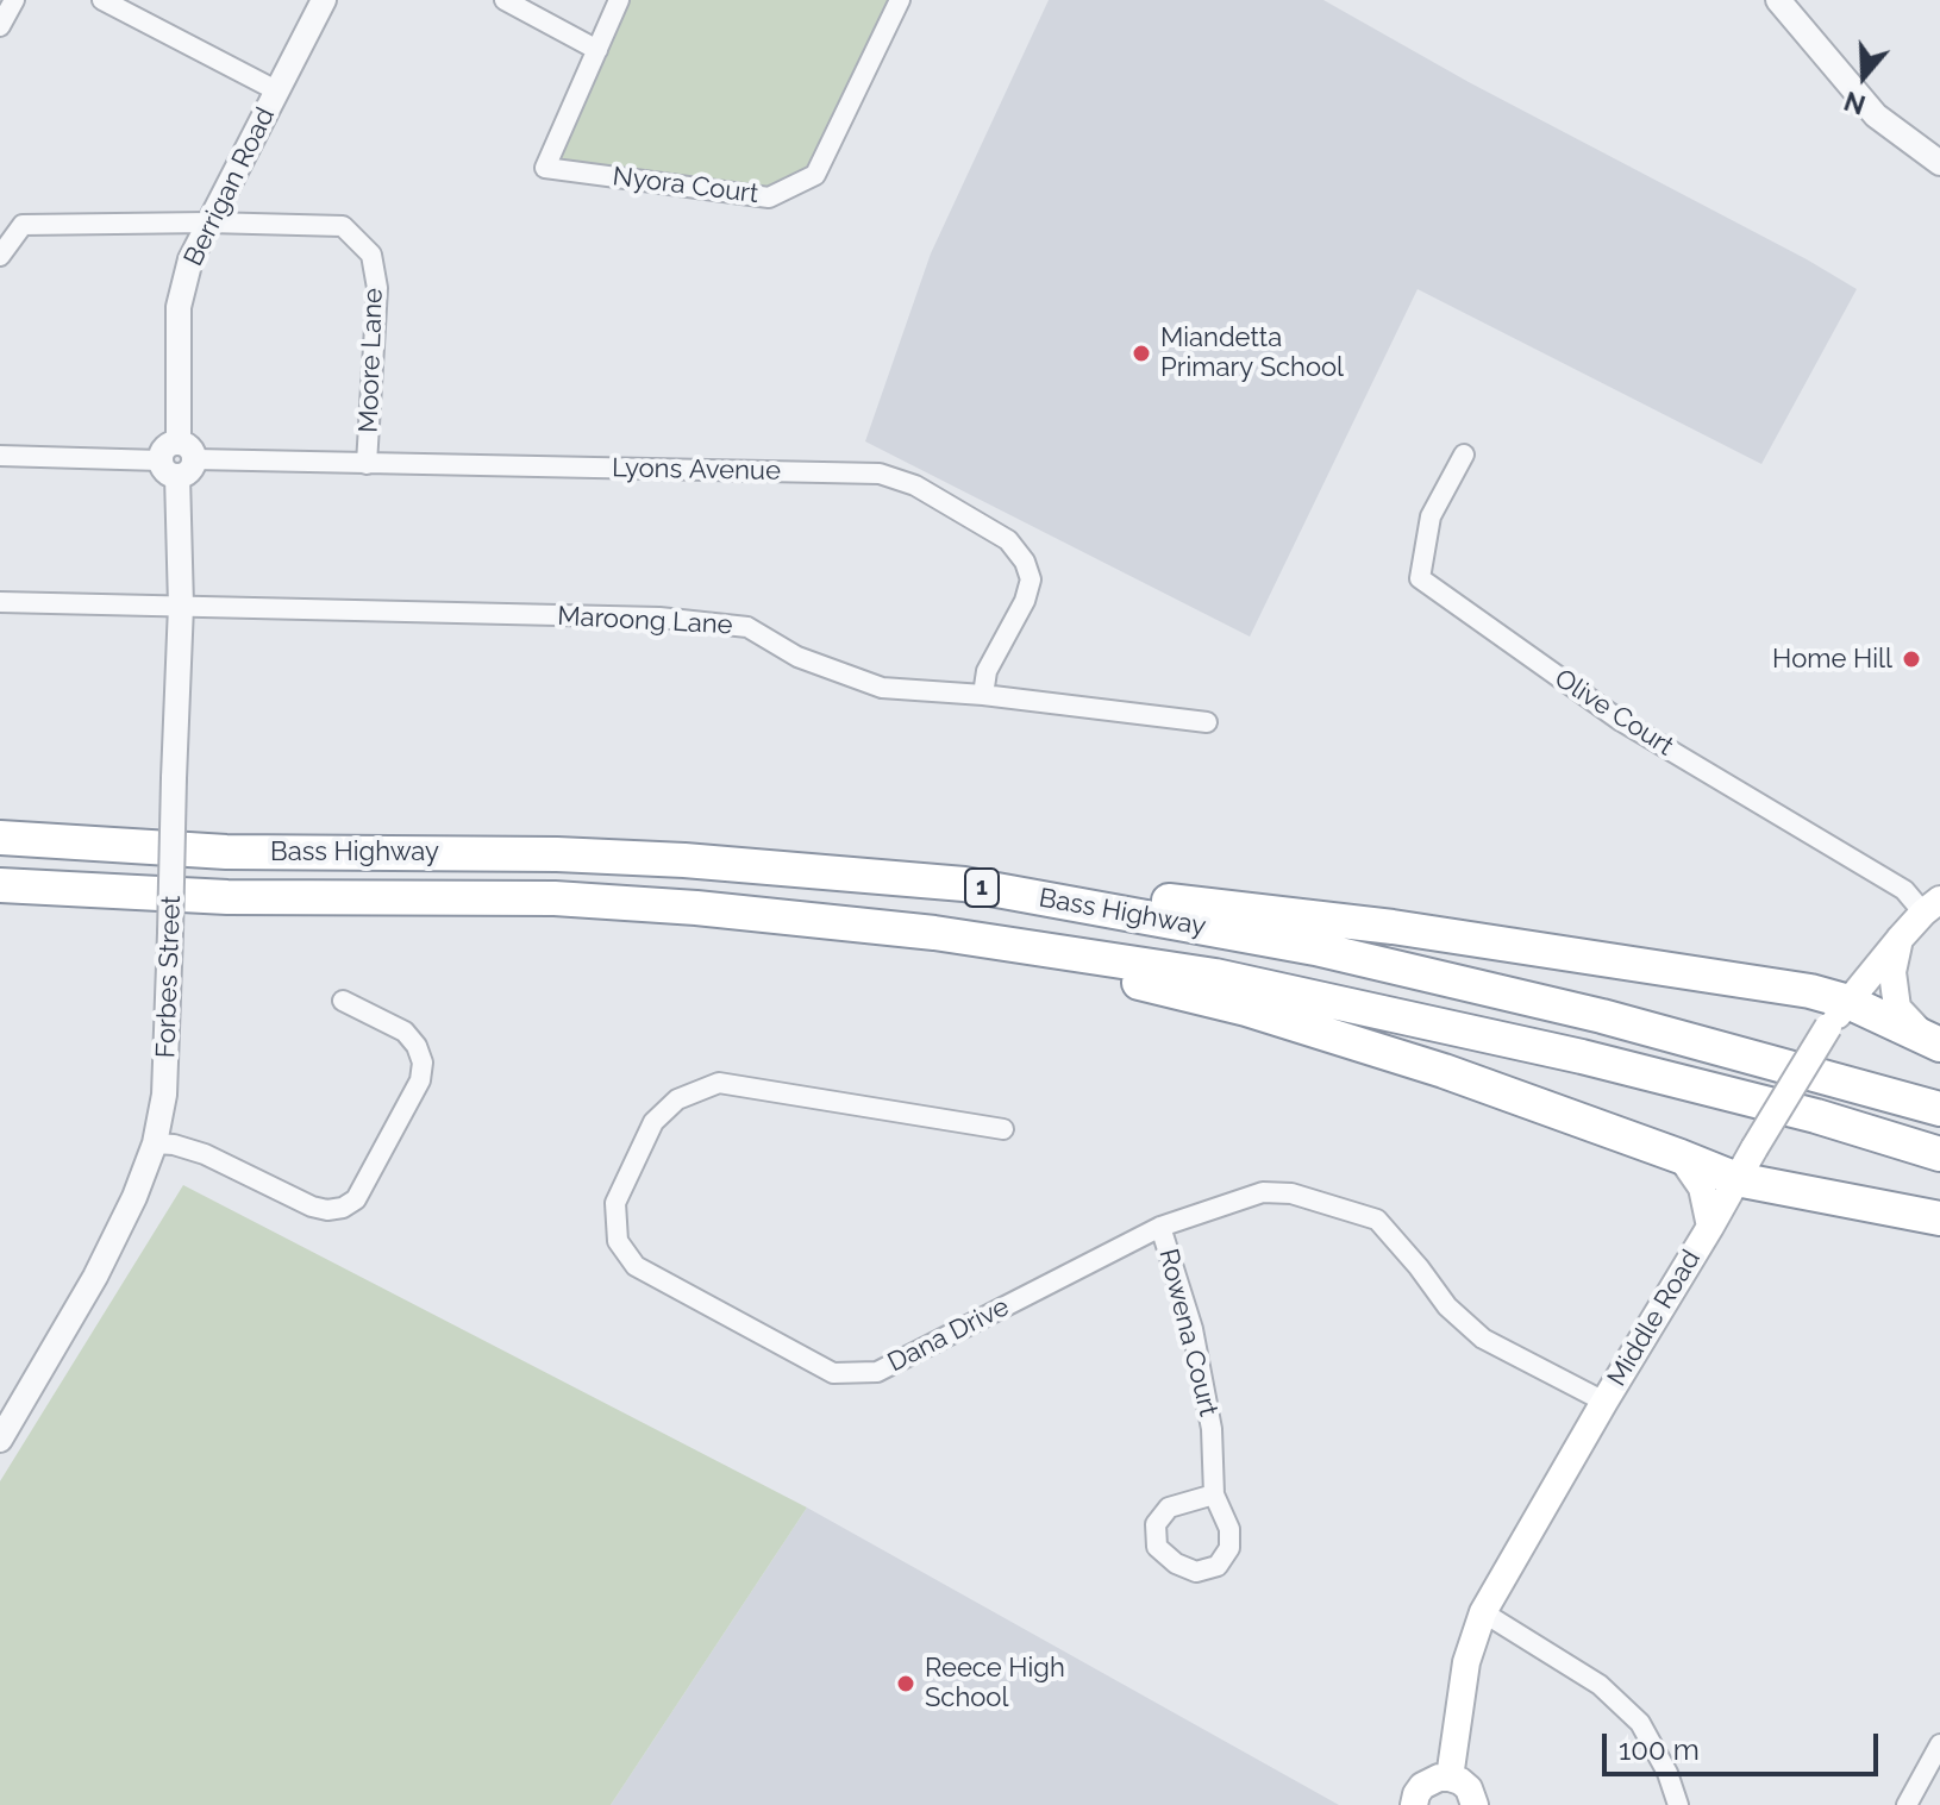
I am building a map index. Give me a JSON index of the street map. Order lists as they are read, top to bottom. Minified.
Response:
{"streets":{"highway":["Bass Highway","1"],"main road":["Middle Road"],"street":["Nyora Court","Berrigan Road","Moore Lane","Lyons Avenue","Maroong Lane","Olive Court","Forbes Street","Rowena Court","Dana Drive"]},"crossings":[["Berrigan Road","Moore Lane"],["Berrigan Road","Lyons Avenue"],["Berrigan Road","Forbes Street"],["Moore Lane","Lyons Avenue"],["Lyons Avenue","Maroong Lane"],["Lyons Avenue","Forbes Street"],["Maroong Lane","Forbes Street"],["Olive Court","Middle Road"],["Middle Road","Dana Drive"],["Rowena Court","Dana Drive"]],"places":["Miandetta Primary School","Home Hill","Reece High School"],"scale_bar":"100 m","north":"bottom"}
